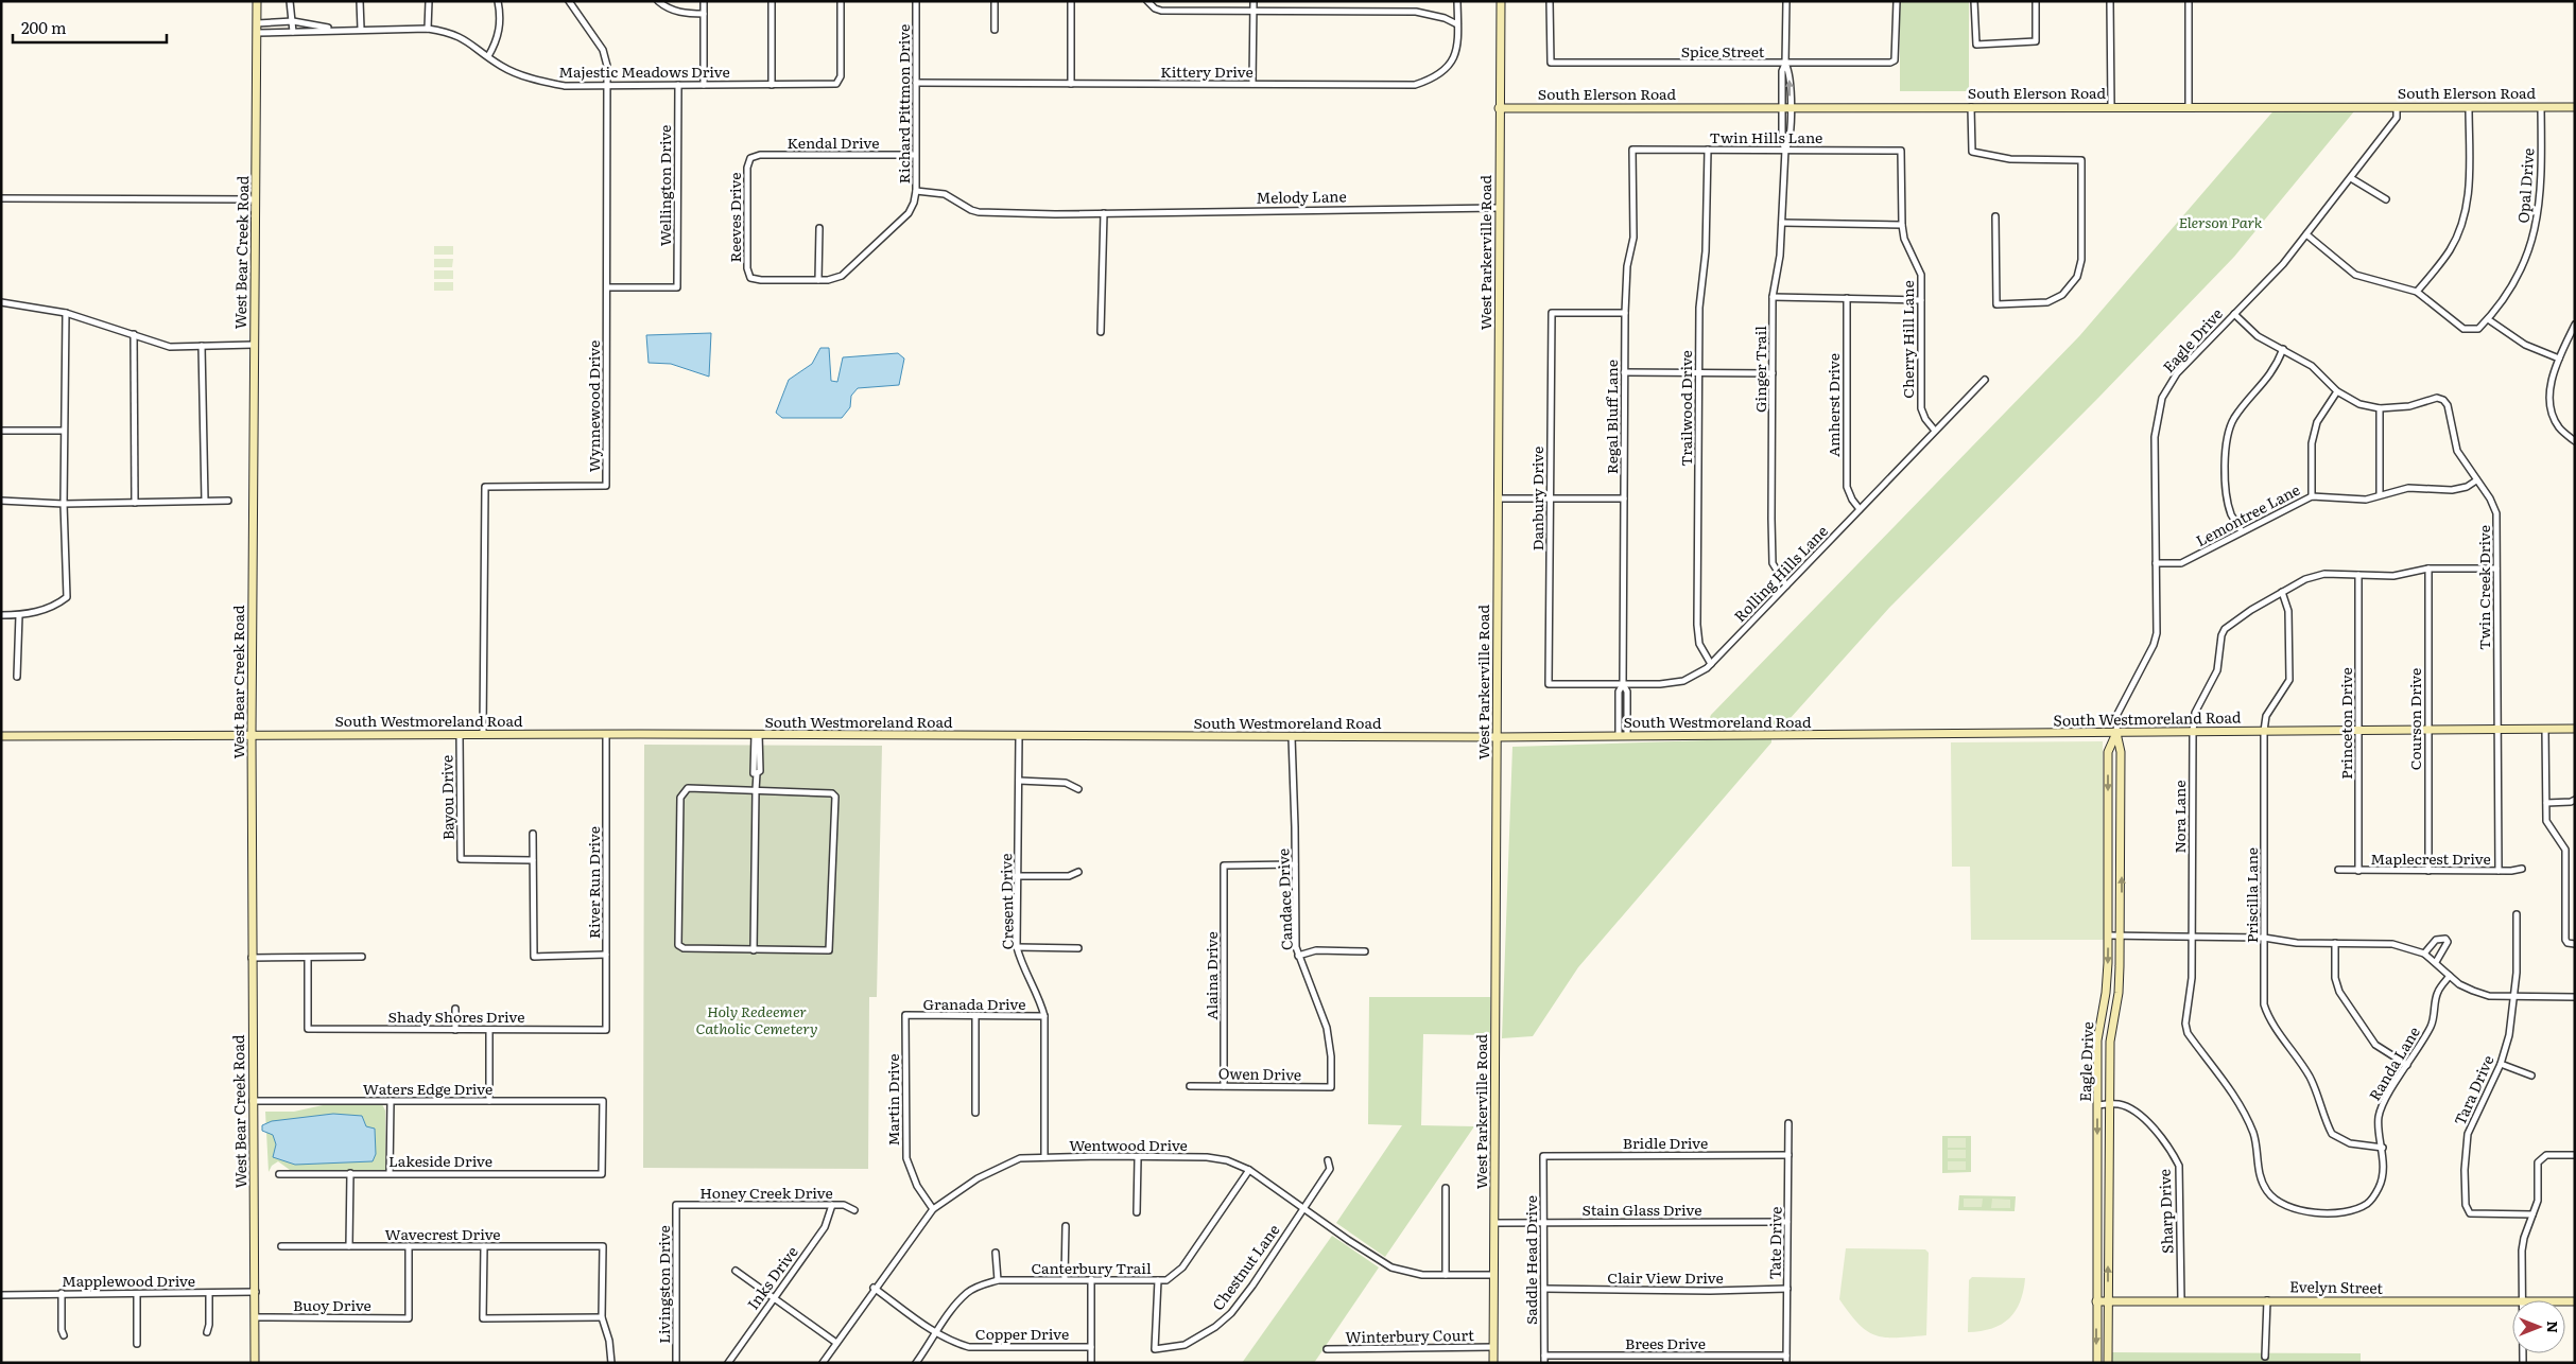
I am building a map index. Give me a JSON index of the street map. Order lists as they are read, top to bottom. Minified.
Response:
{"streets":{"street":["Spice Street","Majestic Meadows Drive","Kittery Drive","South Elerson Road","Richard Pittmon Drive","Twin Hills Lane","Kendal Drive","Wellington Drive","Opal Drive","Melody Lane","Reeves Drive","West Bear Creek Road","West Parkerville Road","Cherry Hill Lane","Eagle Drive","Ginger Trail","Amherst Drive","Wynnewood Drive","Trailwood Drive","Regal Bluff Lane","Danbury Drive","Lemontree Lane","Rolling Hills Lane","Twin Creek Drive","South Westmoreland Road","Courson Drive","Princeton Drive","Bayou Drive","Nora Lane","Maplecrest Drive","River Run Drive","Priscilla Lane","Candace Drive","Cresent Drive","Alaina Drive","Granada Drive","Shady Shores Drive","Randa Lane","Owen Drive","Waters Edge Drive","Tara Drive","Martin Drive","Bridle Drive","Wentwood Drive","Lakeside Drive","Honey Creek Drive","Stain Glass Drive","Sharp Drive","Wavecrest Drive","Tate Drive","Saddle Head Drive","Chestnut Lane","Canterbury Trail","Inks Drive","Clair View Drive","Mapplewood Drive","Livingston Drive","Evelyn Street","Buoy Drive","Copper Drive","Winterbury Court","Brees Drive"]},"crossings":[["Spice Street","Ginger Trail"],["Majestic Meadows Drive","Wellington Drive"],["Majestic Meadows Drive","West Bear Creek Road"],["Majestic Meadows Drive","Wynnewood Drive"],["Kittery Drive","Richard Pittmon Drive"],["South Elerson Road","Opal Drive"],["South Elerson Road","West Parkerville Road"],["South Elerson Road","Eagle Drive"],["South Elerson Road","Ginger Trail"],["Richard Pittmon Drive","Kendal Drive"],["Richard Pittmon Drive","Melody Lane"],["Richard Pittmon Drive","Reeves Drive"],["Twin Hills Lane","Cherry Hill Lane"],["Twin Hills Lane","Ginger Trail"],["Twin Hills Lane","Trailwood Drive"],["Twin Hills Lane","Regal Bluff Lane"],["Kendal Drive","Reeves Drive"],["Wellington Drive","Wynnewood Drive"],["Melody Lane","West Parkerville Road"],["West Bear Creek Road","South Westmoreland Road"],["West Bear Creek Road","Waters Edge Drive"],["West Bear Creek Road","Mapplewood Drive"],["West Bear Creek Road","Buoy Drive"],["West Parkerville Road","South Westmoreland Road"],["West Parkerville Road","Wentwood Drive"],["West Parkerville Road","Stain Glass Drive"],["West Parkerville Road","Winterbury Court"],["Cherry Hill Lane","Rolling Hills Lane"],["Eagle Drive","Lemontree Lane"],["Eagle Drive","Twin Creek Drive"],["Eagle Drive","South Westmoreland Road"],["Eagle Drive","Sharp Drive"],["Eagle Drive","Evelyn Street"],["Ginger Trail","Rolling Hills Lane"],["Amherst Drive","Rolling Hills Lane"],["Wynnewood Drive","South Westmoreland Road"],["Trailwood Drive","Rolling Hills Lane"],["Regal Bluff Lane","Danbury Drive"],["Regal Bluff Lane","Rolling Hills Lane"],["Regal Bluff Lane","South Westmoreland Road"],["Danbury Drive","Rolling Hills Lane"],["Lemontree Lane","Twin Creek Drive"],["Twin Creek Drive","South Westmoreland Road"],["Twin Creek Drive","Nora Lane"],["Twin Creek Drive","Maplecrest Drive"],["South Westmoreland Road","Courson Drive"],["South Westmoreland Road","Princeton Drive"],["South Westmoreland Road","Bayou Drive"],["South Westmoreland Road","Nora Lane"],["South Westmoreland Road","River Run Drive"],["South Westmoreland Road","Priscilla Lane"],["South Westmoreland Road","Candace Drive"],["South Westmoreland Road","Cresent Drive"],["Courson Drive","Nora Lane"],["Courson Drive","Maplecrest Drive"],["Princeton Drive","Nora Lane"],["Princeton Drive","Maplecrest Drive"],["Nora Lane","Priscilla Lane"],["Nora Lane","Randa Lane"],["River Run Drive","Shady Shores Drive"],["Priscilla Lane","Randa Lane"],["Candace Drive","Alaina Drive"],["Candace Drive","Owen Drive"],["Cresent Drive","Granada Drive"],["Cresent Drive","Wentwood Drive"],["Alaina Drive","Owen Drive"],["Granada Drive","Martin Drive"],["Waters Edge Drive","Lakeside Drive"],["Martin Drive","Wentwood Drive"],["Bridle Drive","Tate Drive"],["Bridle Drive","Saddle Head Drive"],["Wentwood Drive","Chestnut Lane"],["Wentwood Drive","Canterbury Trail"],["Wentwood Drive","Copper Drive"],["Honey Creek Drive","Inks Drive"],["Honey Creek Drive","Livingston Drive"],["Stain Glass Drive","Tate Drive"],["Stain Glass Drive","Saddle Head Drive"],["Sharp Drive","Evelyn Street"],["Wavecrest Drive","Buoy Drive"],["Tate Drive","Clair View Drive"],["Tate Drive","Brees Drive"],["Saddle Head Drive","Clair View Drive"],["Saddle Head Drive","Brees Drive"],["Chestnut Lane","Canterbury Trail"],["Canterbury Trail","Copper Drive"]],"parks":["Elerson Park","Holy Redeemer Catholic Cemetery"],"scale_bar":"200 m","north":"right"}
